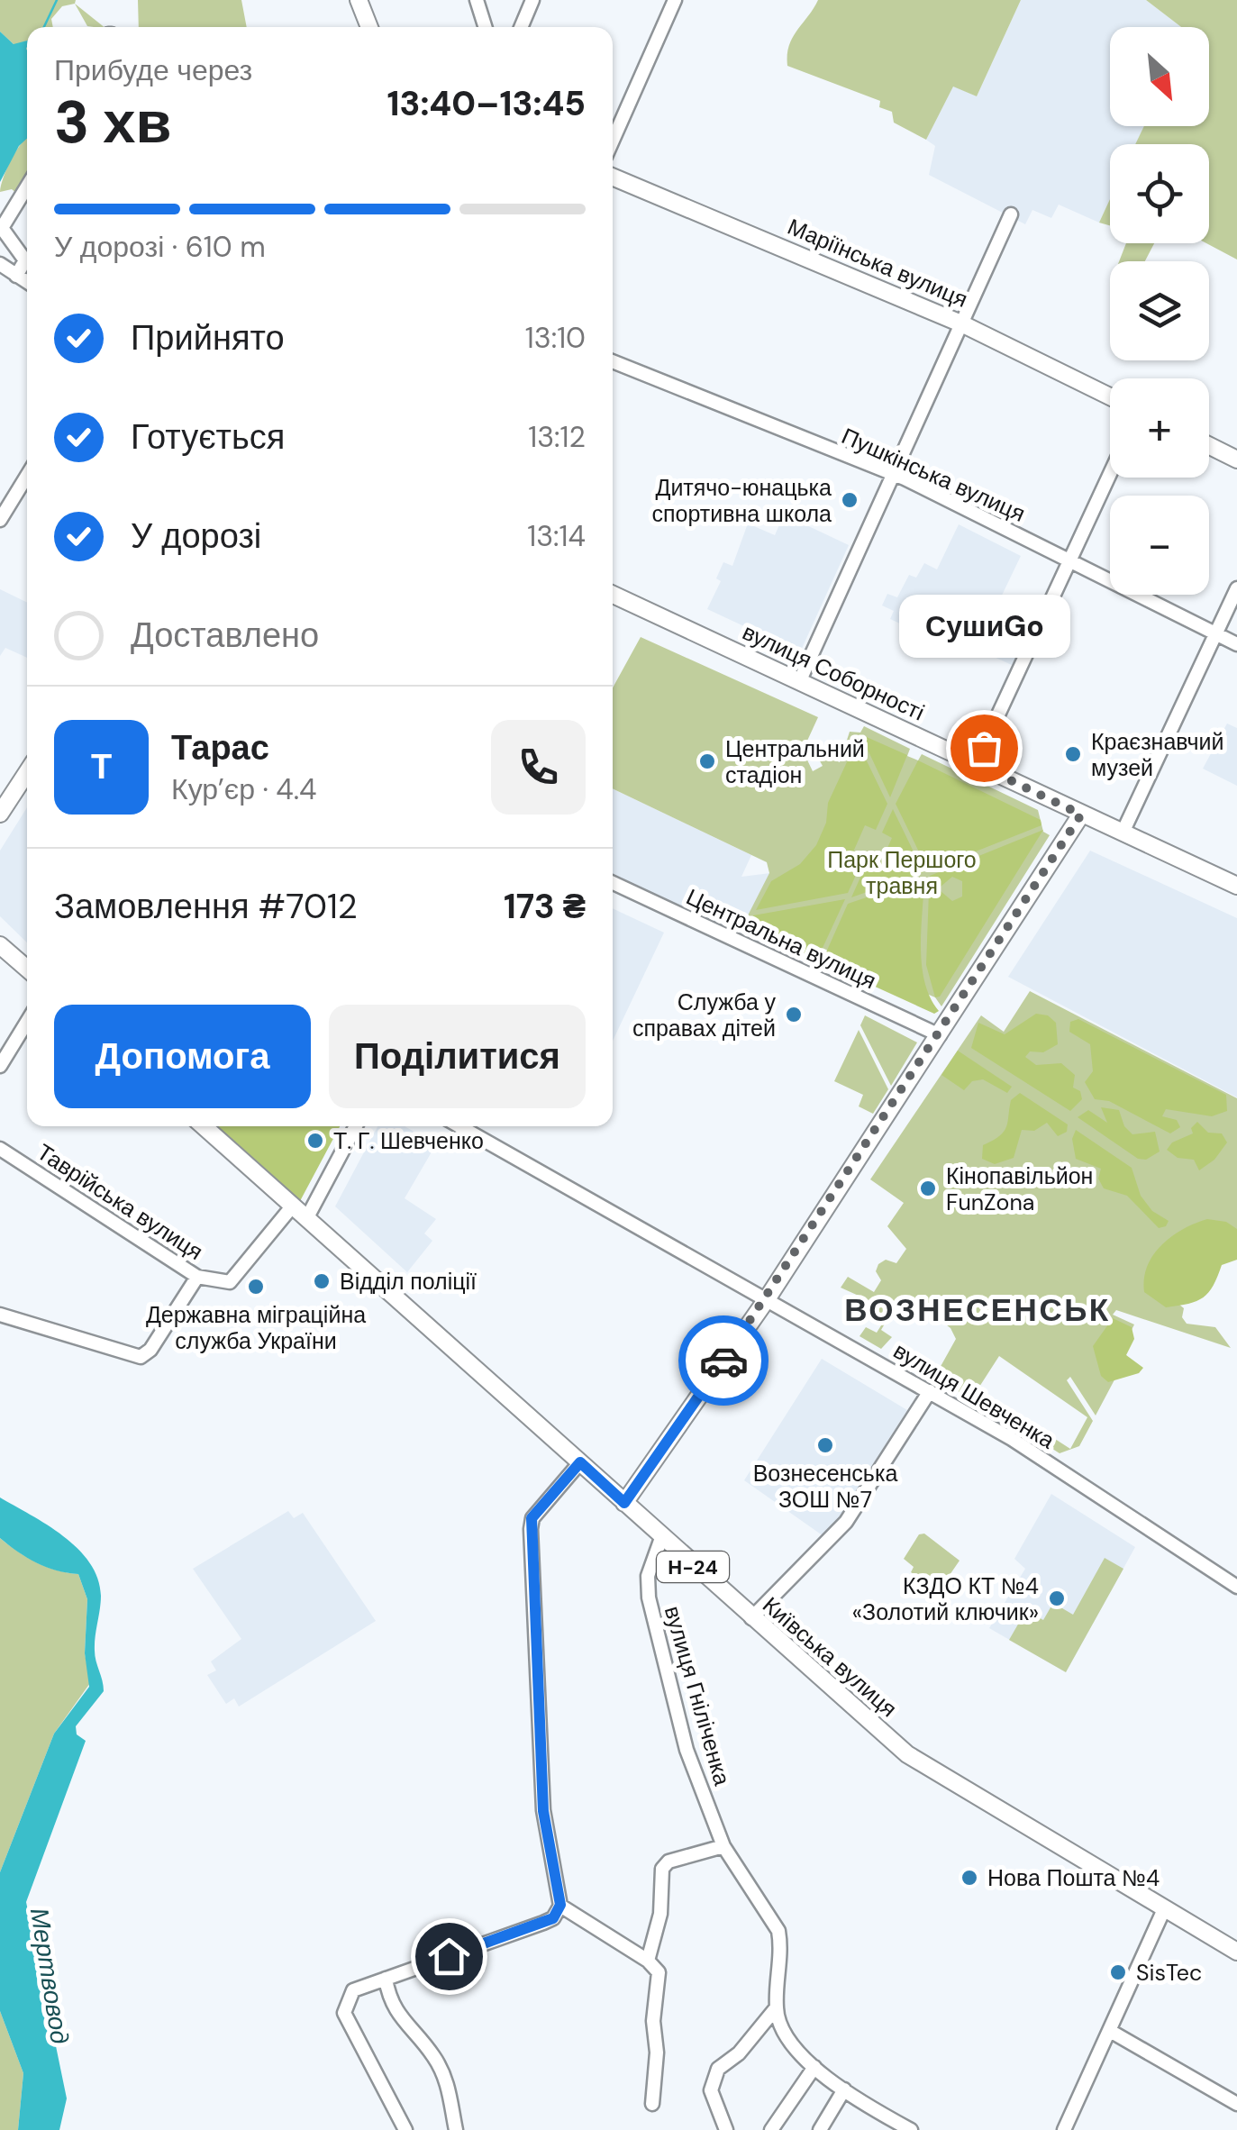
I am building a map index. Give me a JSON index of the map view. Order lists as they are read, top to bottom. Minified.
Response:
{"streets":{"main road":["Маріїнська вулиця","вулиця Соборності","Н-24","Київська вулиця"],"street":["Пушкінська вулиця","Центральна вулиця","Таврійська вулиця","вулиця Шевченка","вулиця Гніліченка"]},"crossings":[["Таврійська вулиця","Київська вулиця"],["Київська вулиця","вулиця Гніліченка"]],"districts":["ВОЗНЕСЕНСЬК"],"water":["Мертвовод"],"parks":["Парк Першого травня"],"places":["Дитячо-юнацька спортивна школа","СушиGo","Краєзнавчий музей","Центральний стадіон","Служба у справах дітей","Т. Г. Шевченко","Кінопавільйон FunZona","Відділ поліції","Державна міграційна служба України","Вознесенська ЗОШ №7","КЗДО КТ №4 «Золотий ключик»","Нова Пошта №4","SisTec"],"north":"bottom right","page":{"map_buttons":["+","−"],"heading":["3 хв","Прибуде через","13:40–13:45"],"panel":["Тарас","Кур’єр · 4.4","Замовлення #7012","173 ₴"],"bar":"У дорозі · 610 m","list":[["Прийнято","13:10"],["Готується","13:12"],["У дорозі","13:14"],"Доставлено"],"bubble":"СушиGo","round":"Т","buttons":["Допомога","Поділитися"]}}
